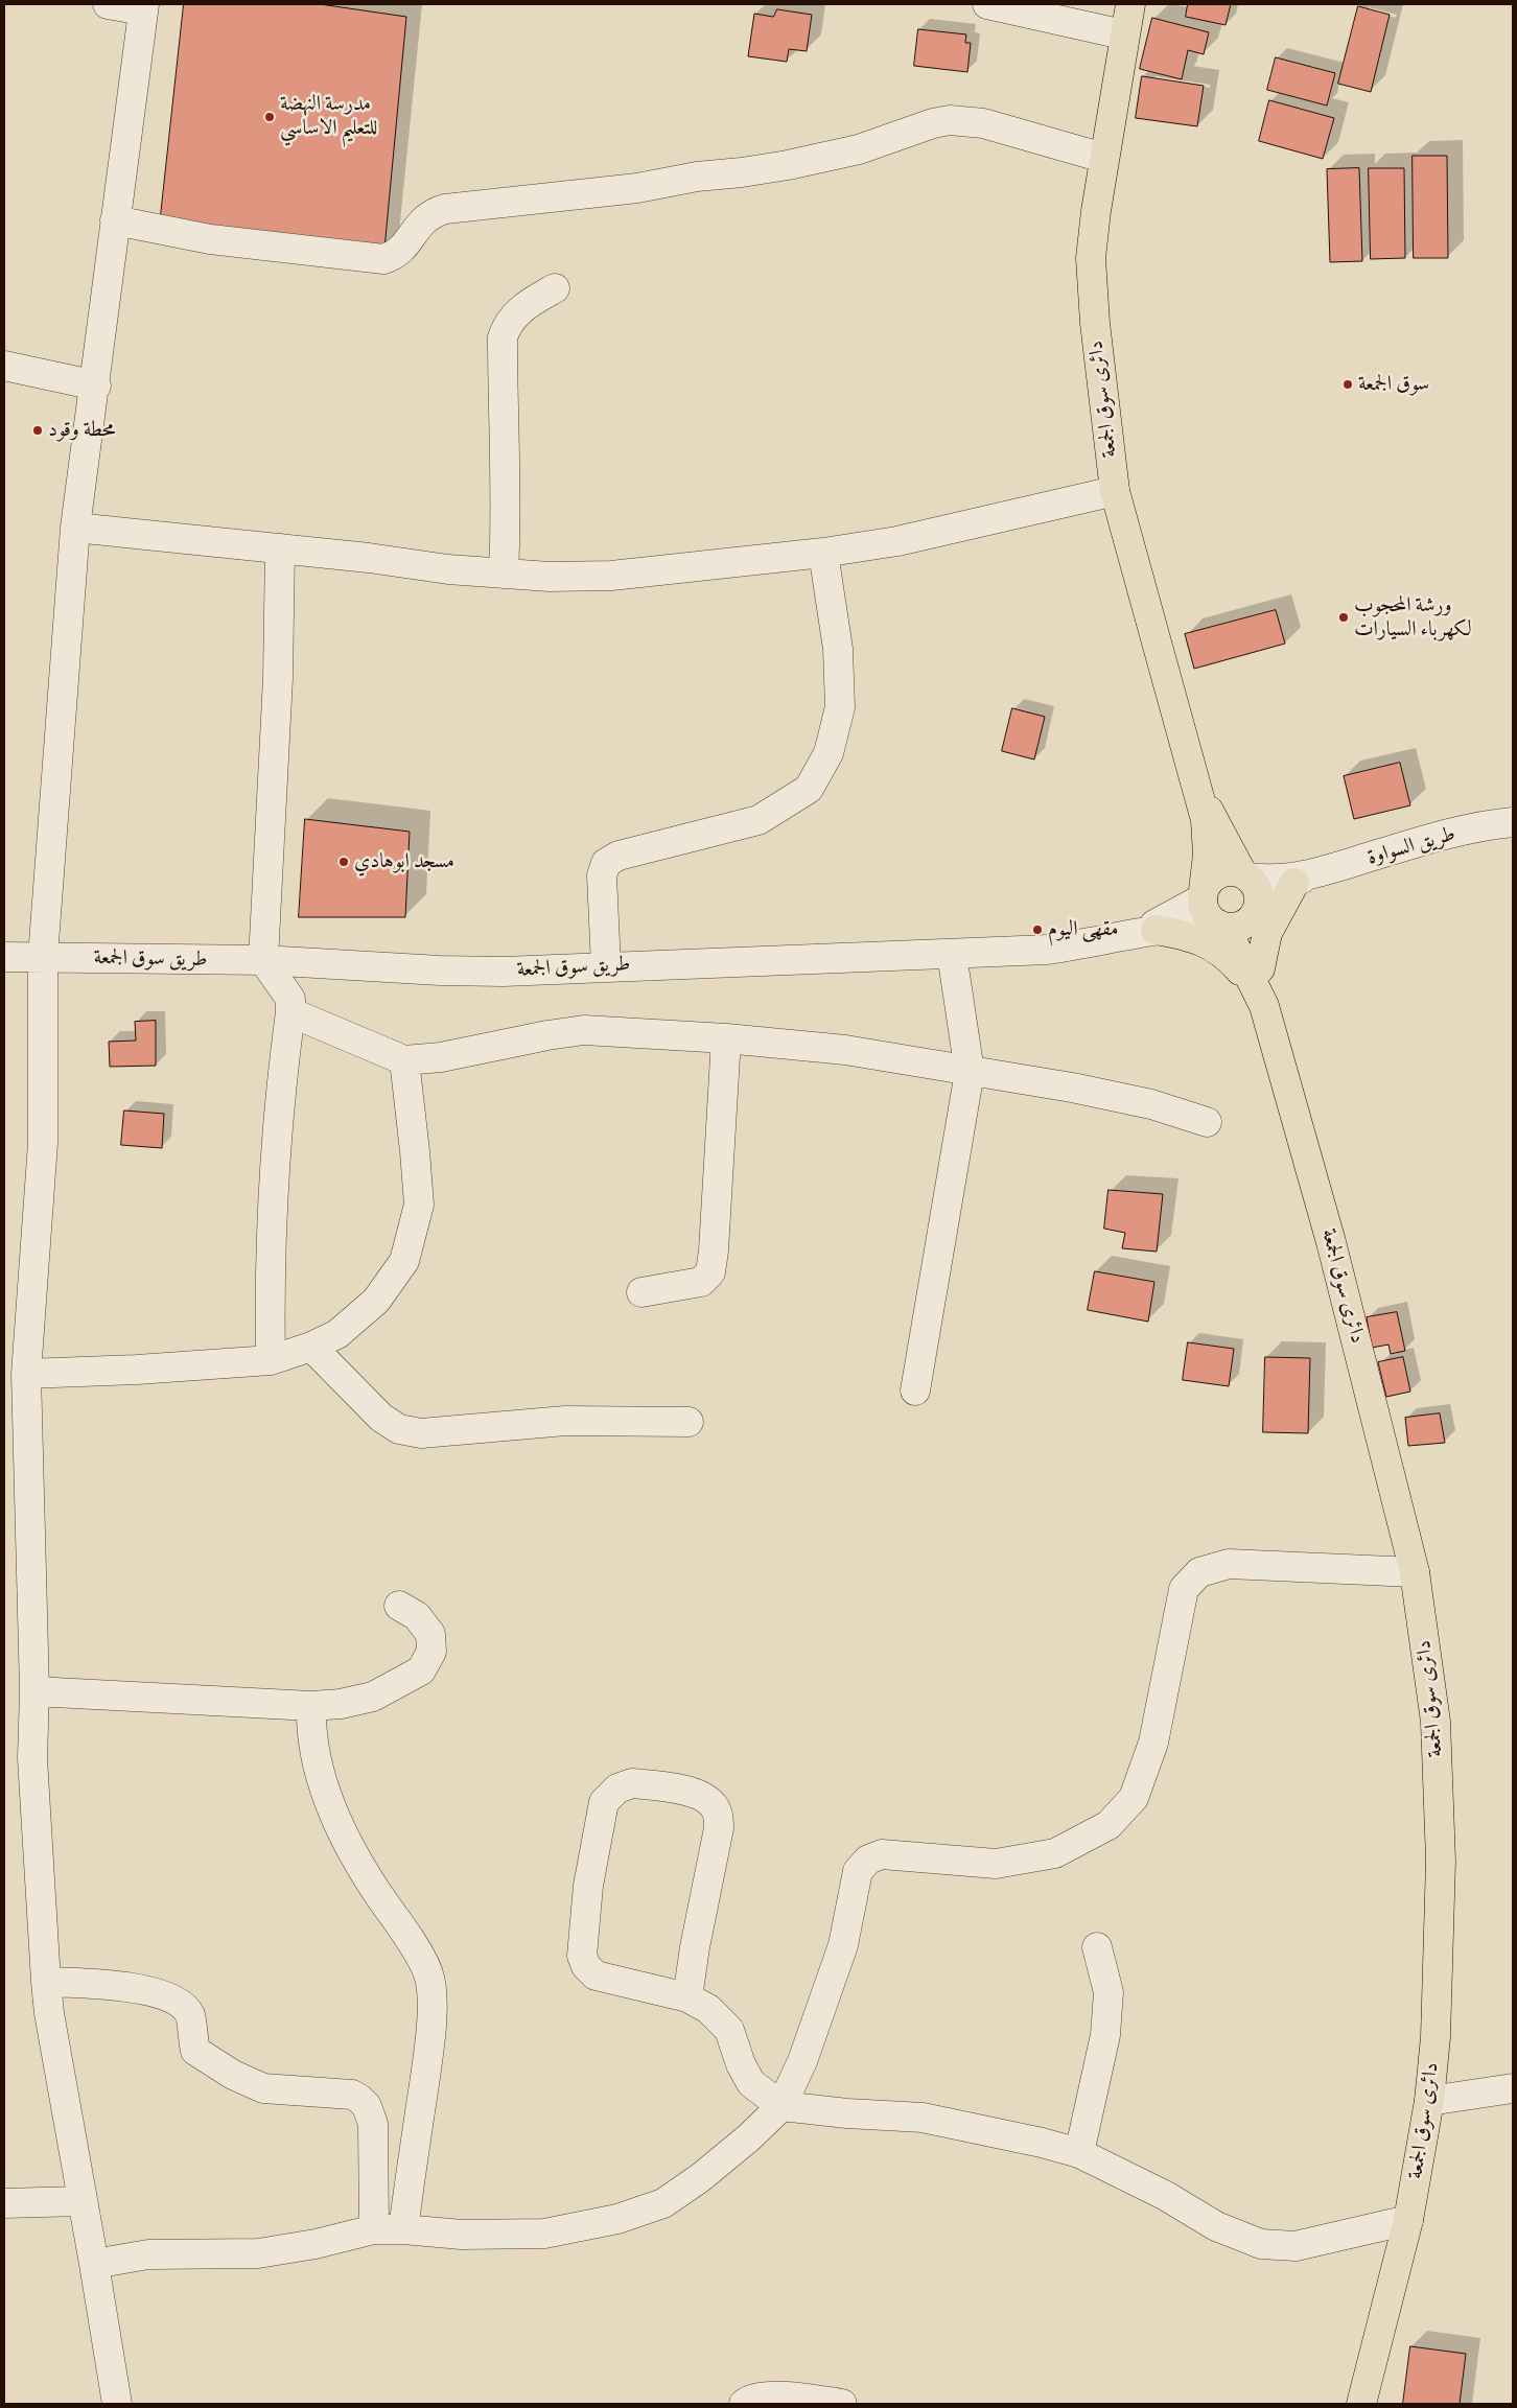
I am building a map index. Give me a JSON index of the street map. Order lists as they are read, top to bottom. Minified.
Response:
{"streets":{"main road":["دائرى سوق الجمعة"],"street":["طريق السواوة","طريق سوق الجمعة"]},"places":["مدرسة النهضة للتعليم الاساسي","سوق الجمعة","محطة وقود","ورشة المحجوب لكهرباء السيارات","مسجد ابوهادي","مقهى اليوم"]}
